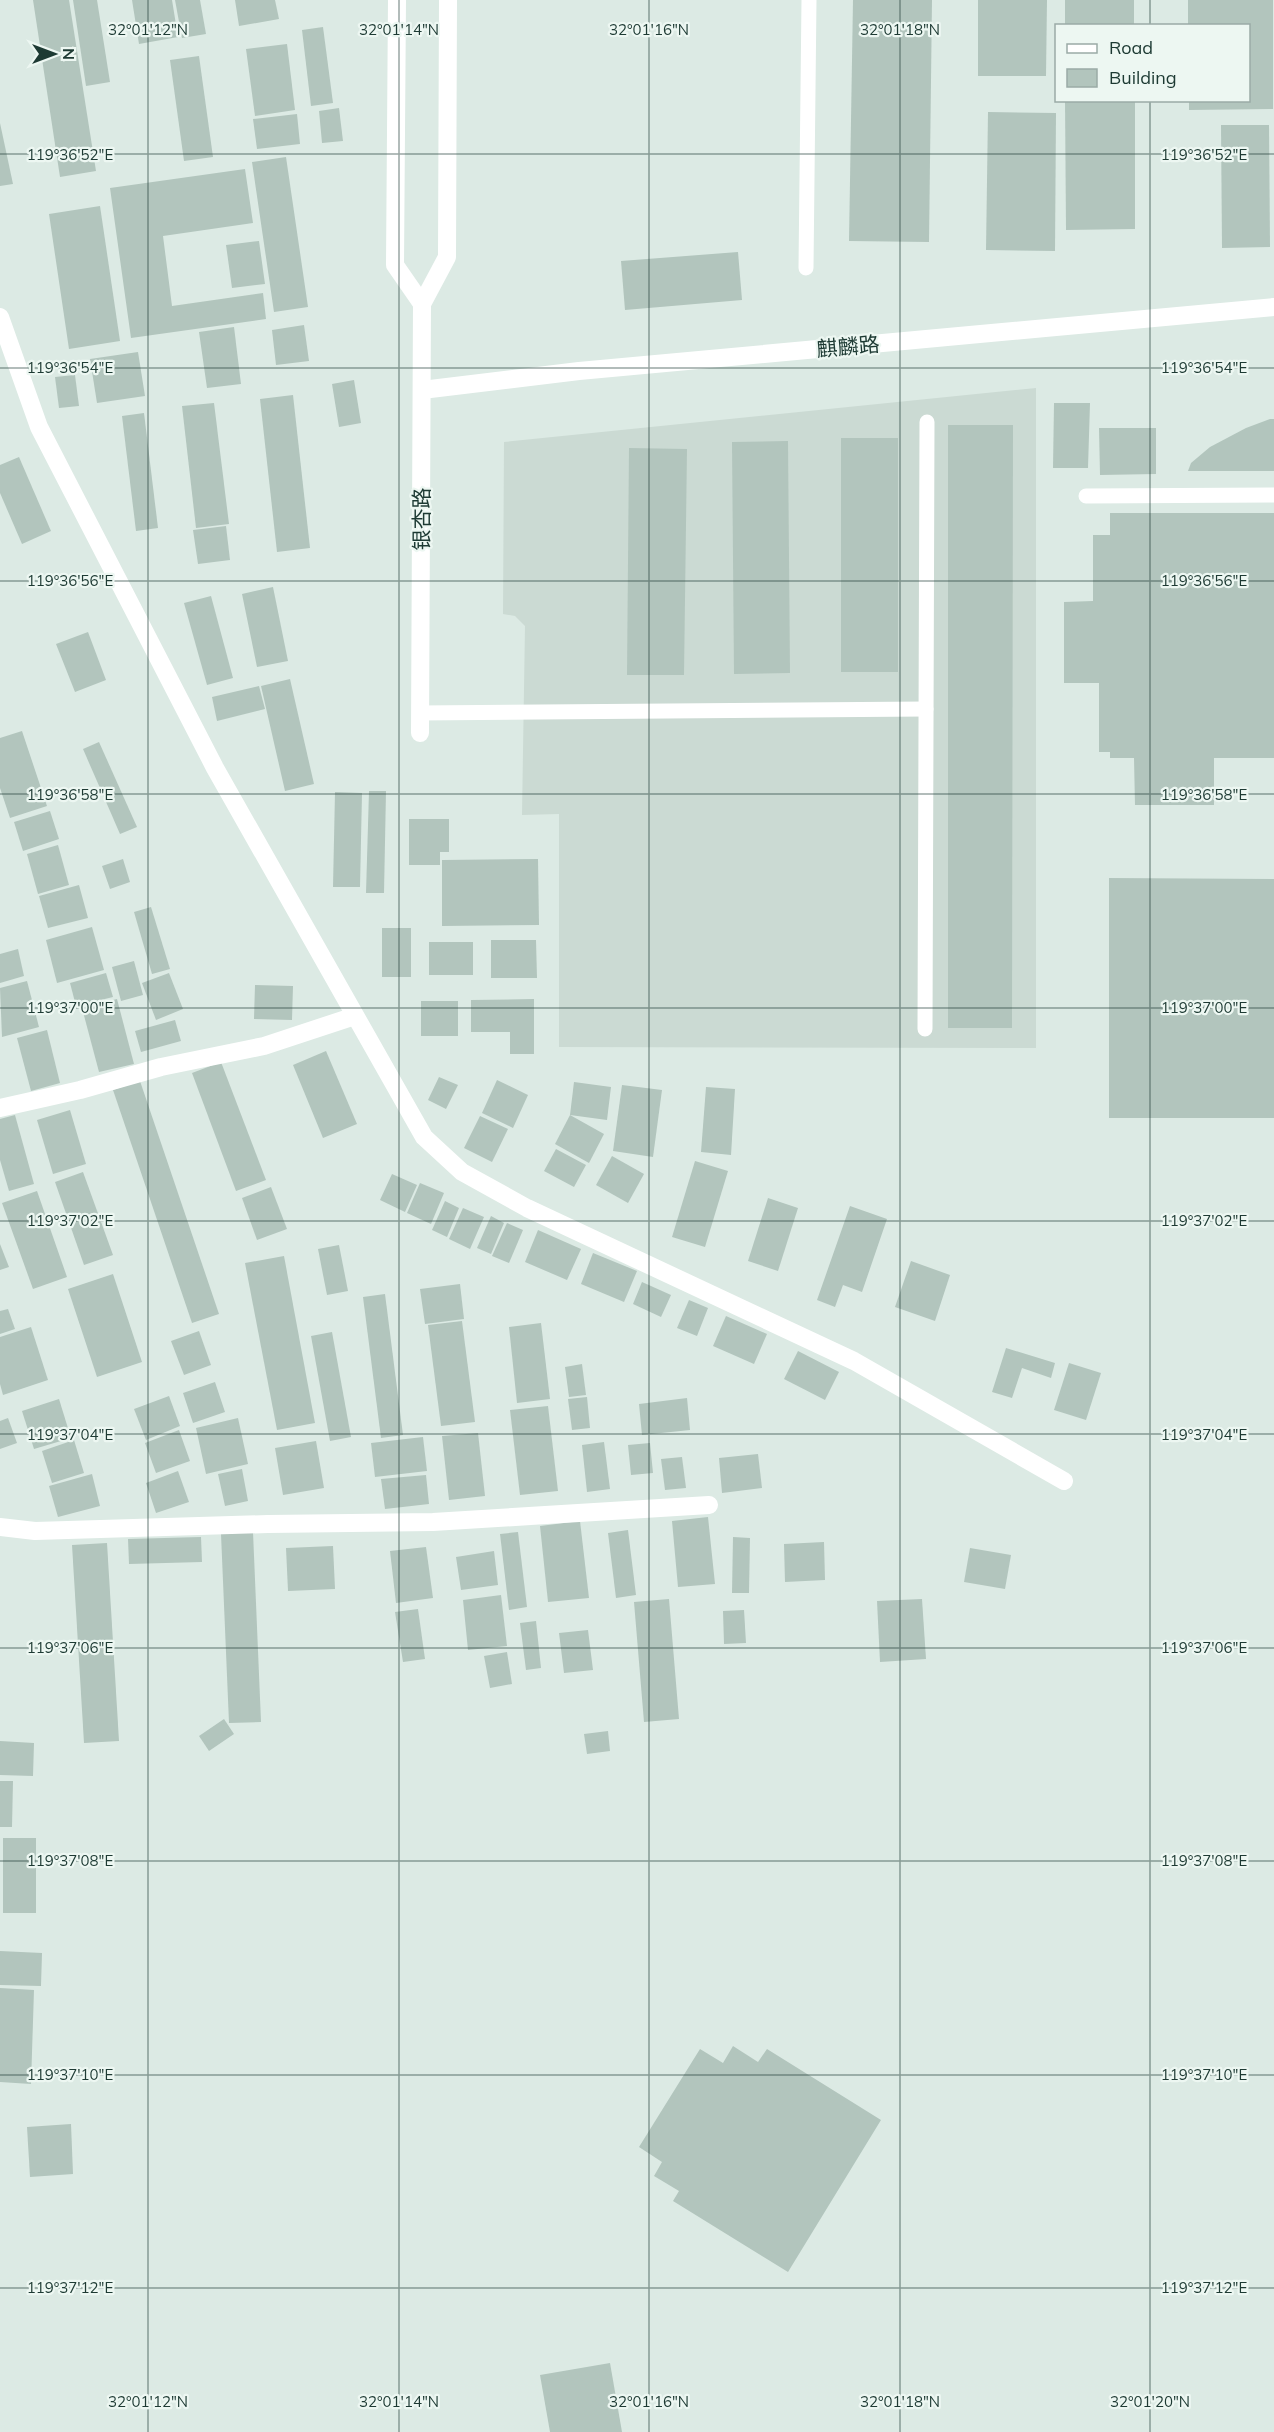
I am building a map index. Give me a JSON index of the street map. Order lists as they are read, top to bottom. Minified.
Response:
{"streets":{"street":["麒麟路","银杏路"]},"crossings":[["麒麟路","银杏路"]],"legend":["Road","Building"],"north":"right","coordinates":["32°01'12\"N","32°01'14\"N","32°01'16\"N","32°01'18\"N","119°36'52\"E","119°36'54\"E","119°36'56\"E","119°36'58\"E","119°37'00\"E","119°37'02\"E","119°37'04\"E","119°37'06\"E","119°37'08\"E","119°37'10\"E","119°37'12\"E","32°01'20\"N"]}
